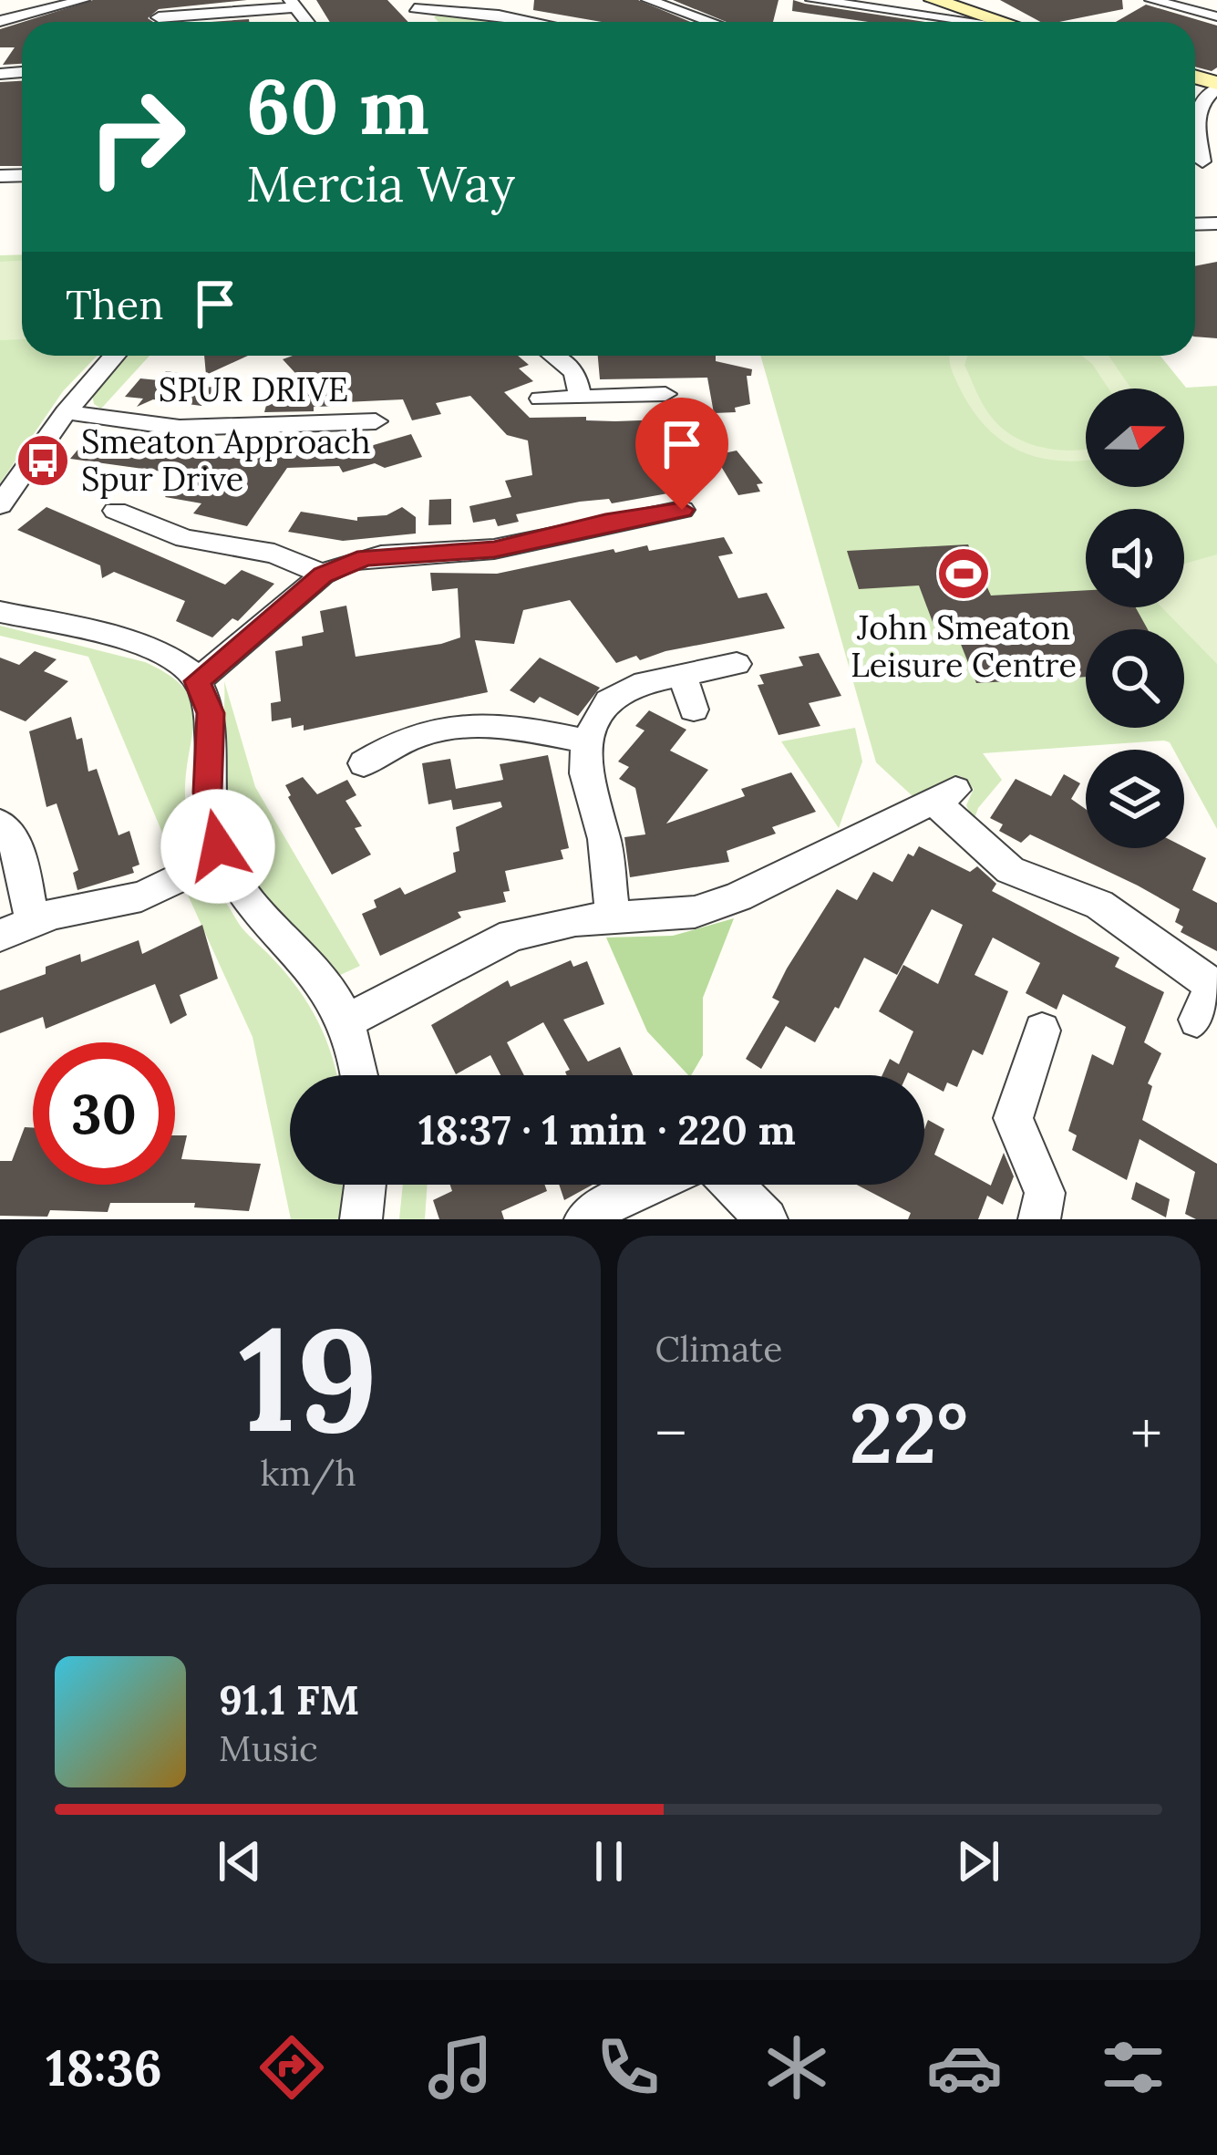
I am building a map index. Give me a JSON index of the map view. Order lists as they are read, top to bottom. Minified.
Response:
{"streets":{"street":["SPUR DRIVE"]},"places":{"bus stop":["Smeaton Approach Spur Drive"],"sports":["John Smeaton Leisure Centre"]},"north":"right","page":{"turn":["60 m","Mercia Way"],"then":"Then","limit":"30","trip":"18:37 · 1 min · 220 m","tile":[["19","km/h"],"Climate"],"heat":["−","22°","+"],"song":["91.1 FM","Music"],"tabs":"18:36"}}
